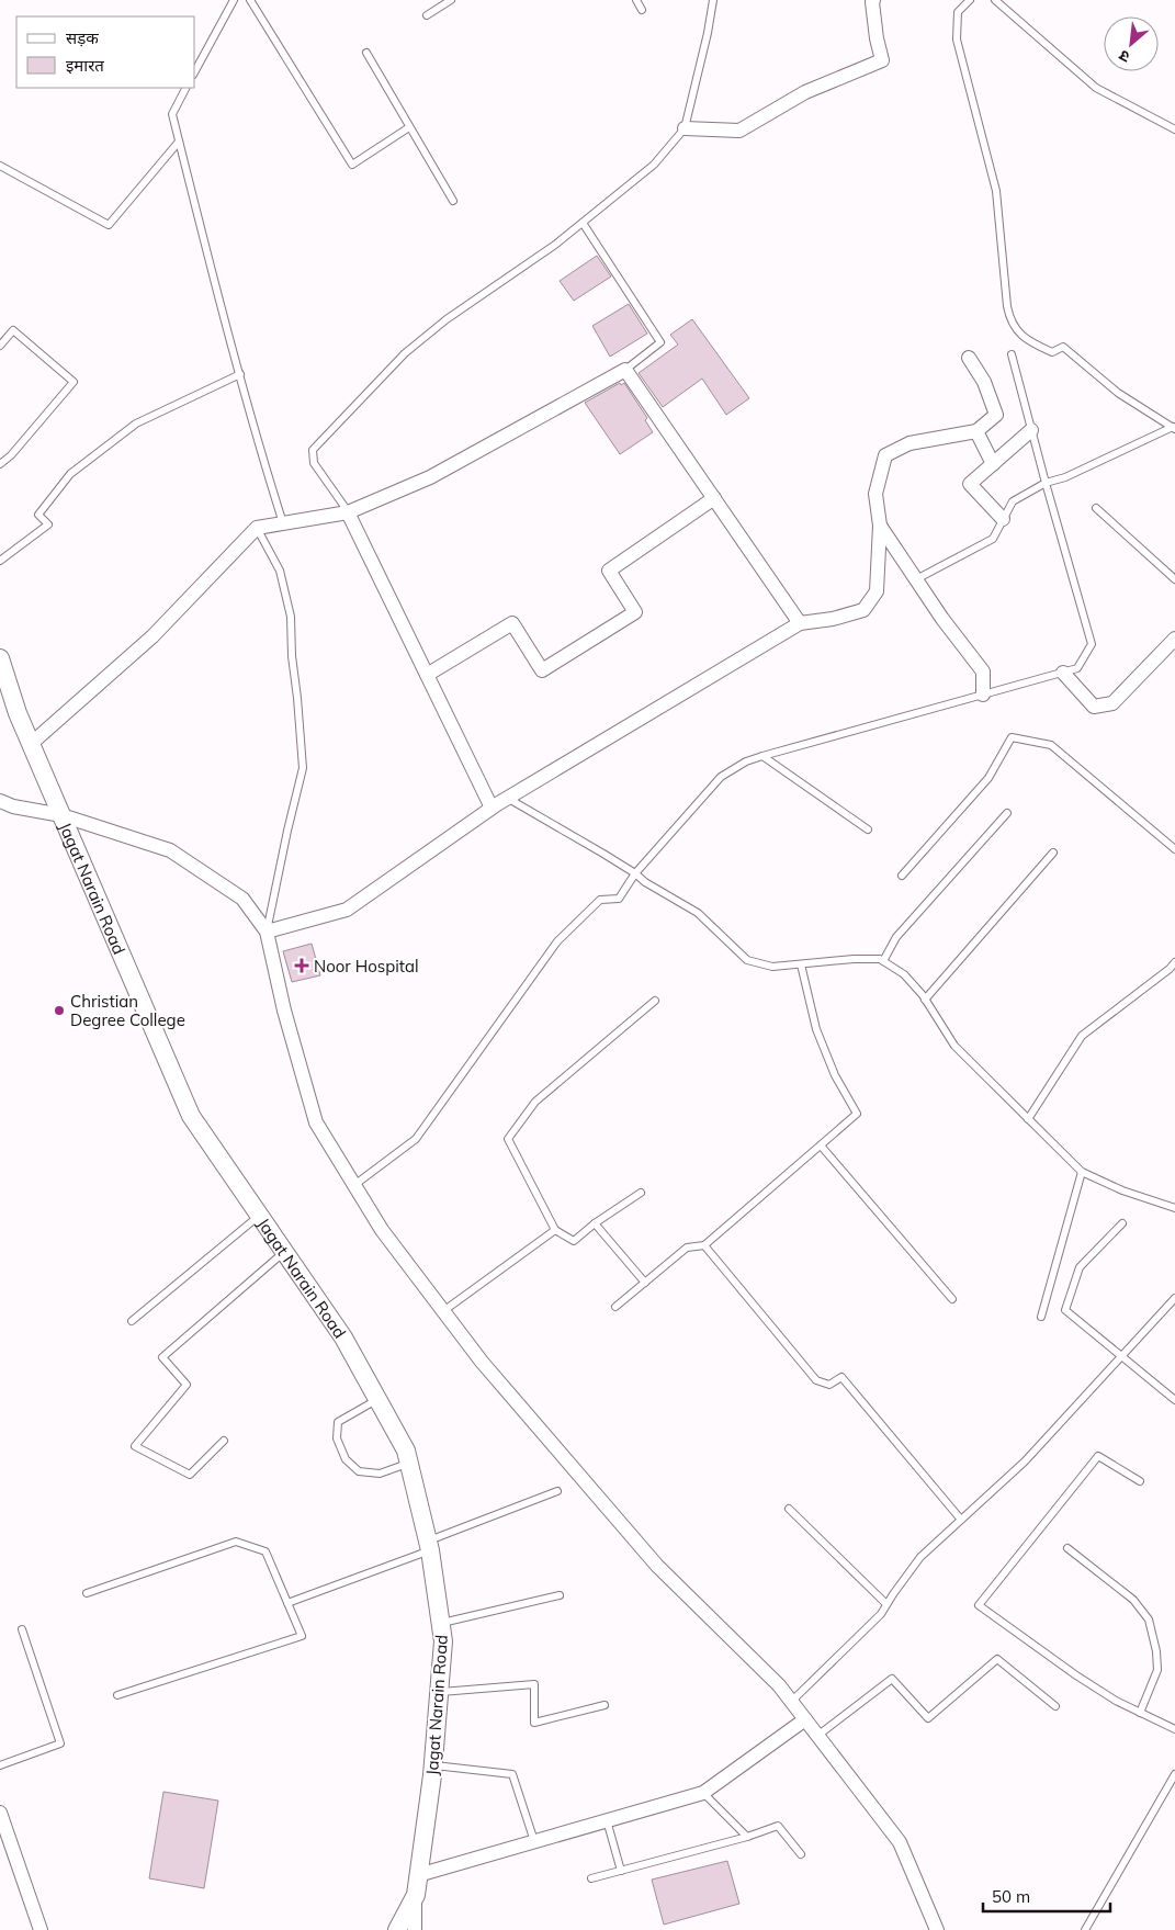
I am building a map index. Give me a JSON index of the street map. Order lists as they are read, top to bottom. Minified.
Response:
{"streets":{"street":["Jagat Narain Road"]},"places":{"health":["Noor Hospital"],"other":["Christian Degree College"]},"legend":["सड़क","इमारत"],"scale_bar":"50 m","north":"bottom left"}
